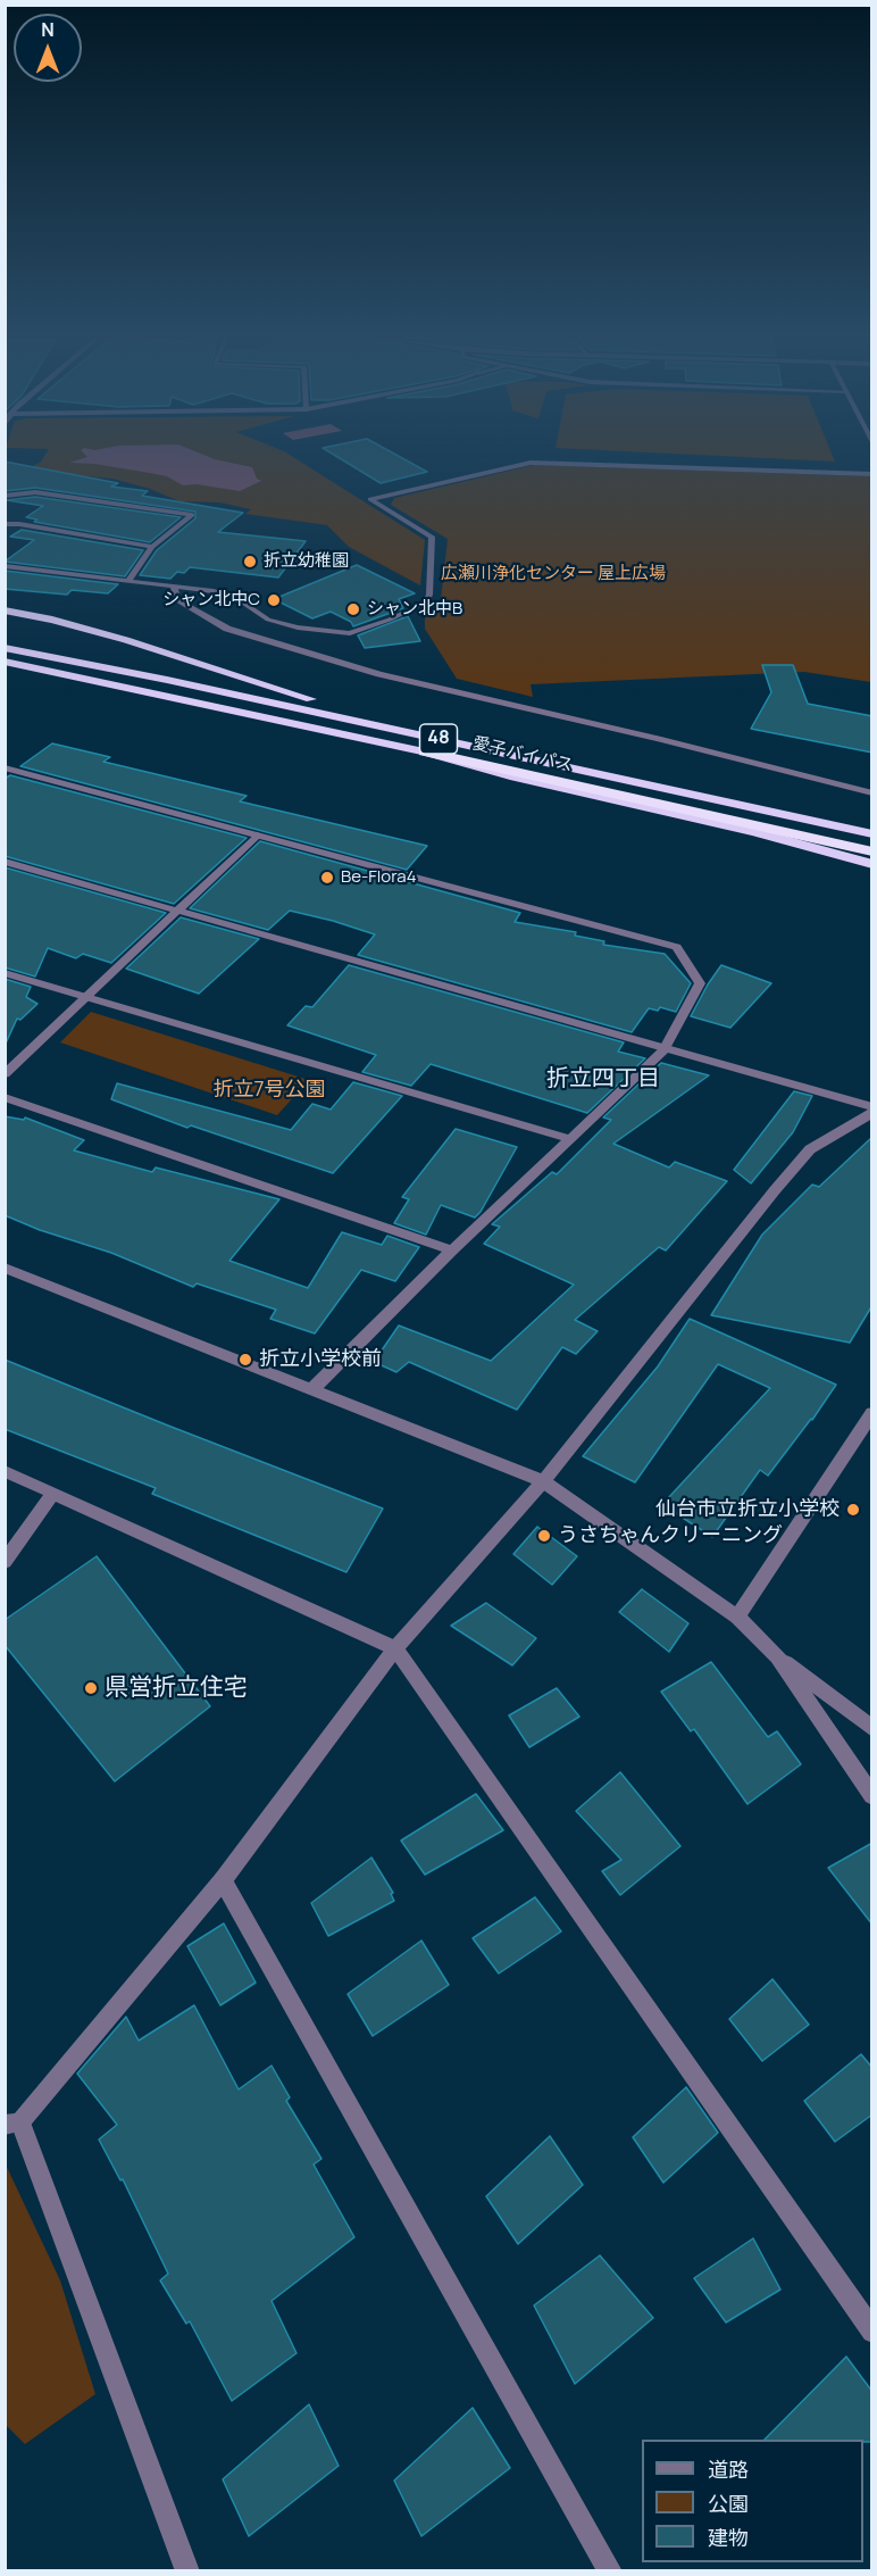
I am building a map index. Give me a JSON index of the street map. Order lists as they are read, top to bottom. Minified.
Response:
{"streets":{"highway":["48","愛子バイパス"]},"districts":["折立四丁目"],"parks":["広瀬川浄化センター 屋上広場","折立7号公園"],"places":["折立幼稚園","シャン北中C","シャン北中B","Be-Flora4","折立小学校前","仙台市立折立小学校","うさちゃんクリーニング","県営折立住宅"],"legend":["道路","公園","建物"],"north":"top"}
